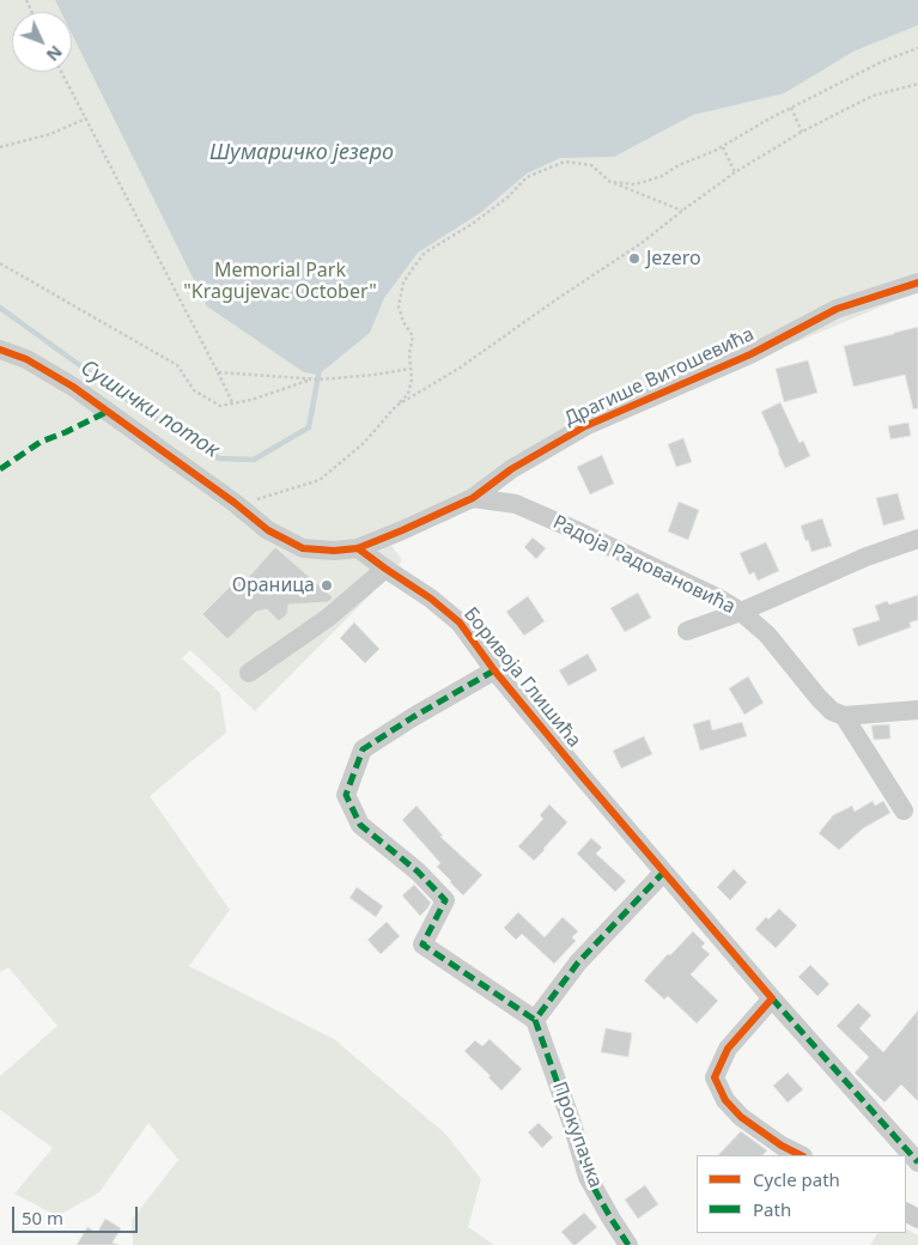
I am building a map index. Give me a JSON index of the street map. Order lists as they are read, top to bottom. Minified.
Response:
{"streets":{"street":["Драгише Витошевића","Радоја Радовановића","Боривоја Глишића","Прокупачка"]},"crossings":[["Драгише Витошевића","Радоја Радовановића"],["Драгише Витошевића","Боривоја Глишића"]],"water":["Шумаричко језеро","Сушички поток"],"parks":["Memorial Park \"Kragujevac October\""],"places":["Jezero","Ораница"],"legend":["Cycle path","Path"],"scale_bar":"50 m","north":"bottom right"}
